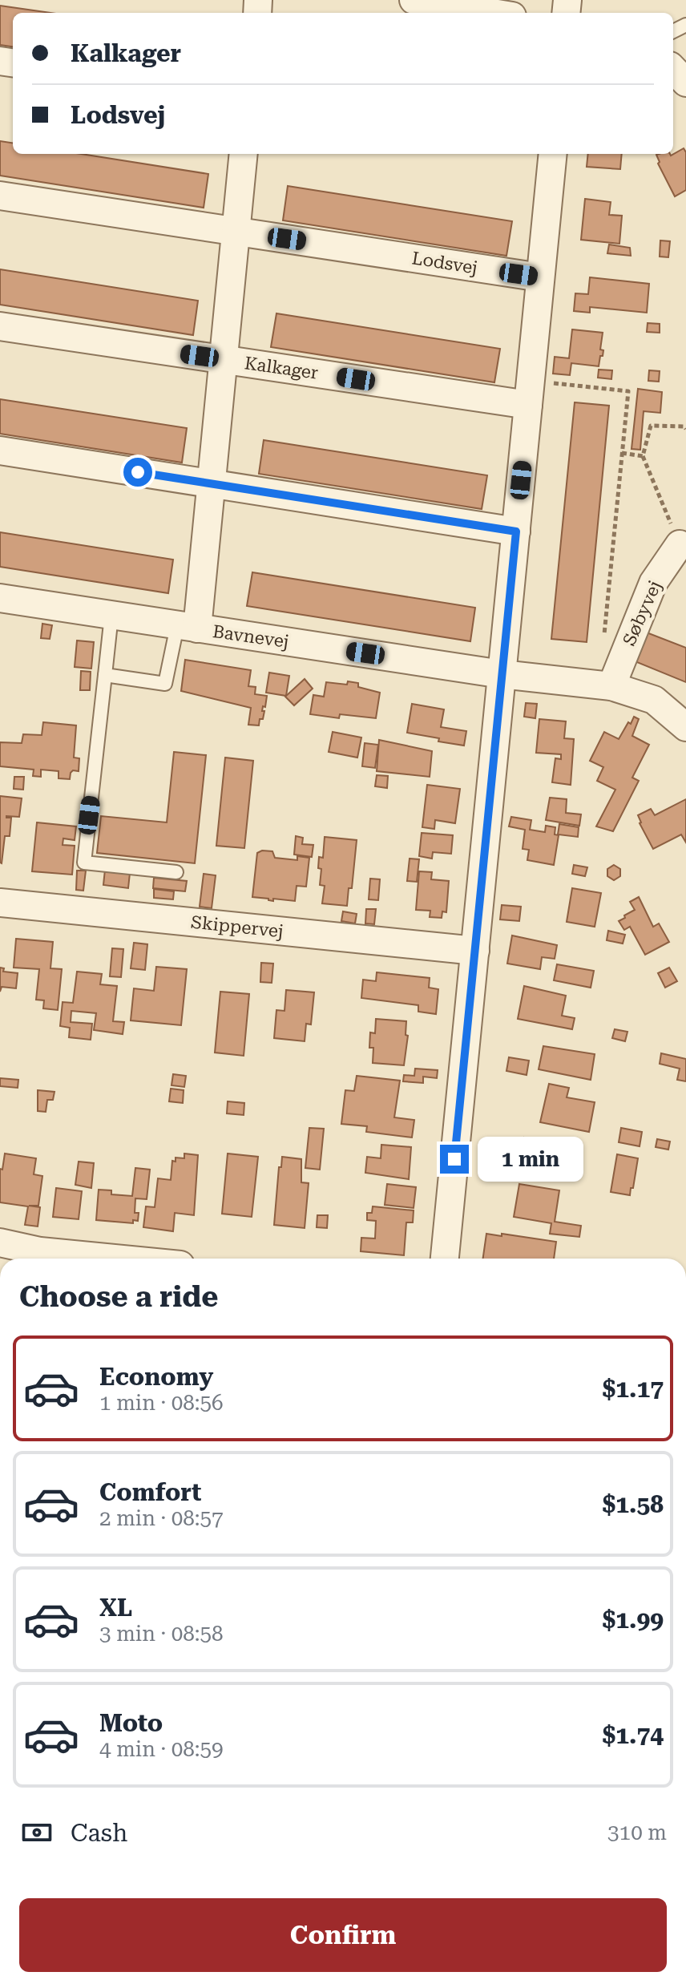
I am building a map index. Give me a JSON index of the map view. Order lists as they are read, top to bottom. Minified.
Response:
{"streets":{"street":["Lodsvej","Kalkager","Søbyvej","Bavnevej","Skippervej"]},"crossings":[["Lodsvej","Kalkager"],["Kalkager","Bavnevej"]],"page":{"banner":["Kalkager","Lodsvej"],"bubble":"1 min","heading":"Choose a ride","list":[{"name":"Economy","note":"1 min · 08:56","value":"$1.17"},{"name":"Comfort","note":"2 min · 08:57","value":"$1.58"},{"name":"XL","note":"3 min · 08:58","value":"$1.99"},{"name":"Moto","note":"4 min · 08:59","value":"$1.74"}],"pay":["Cash","310 m"],"buttons":"Confirm"}}
